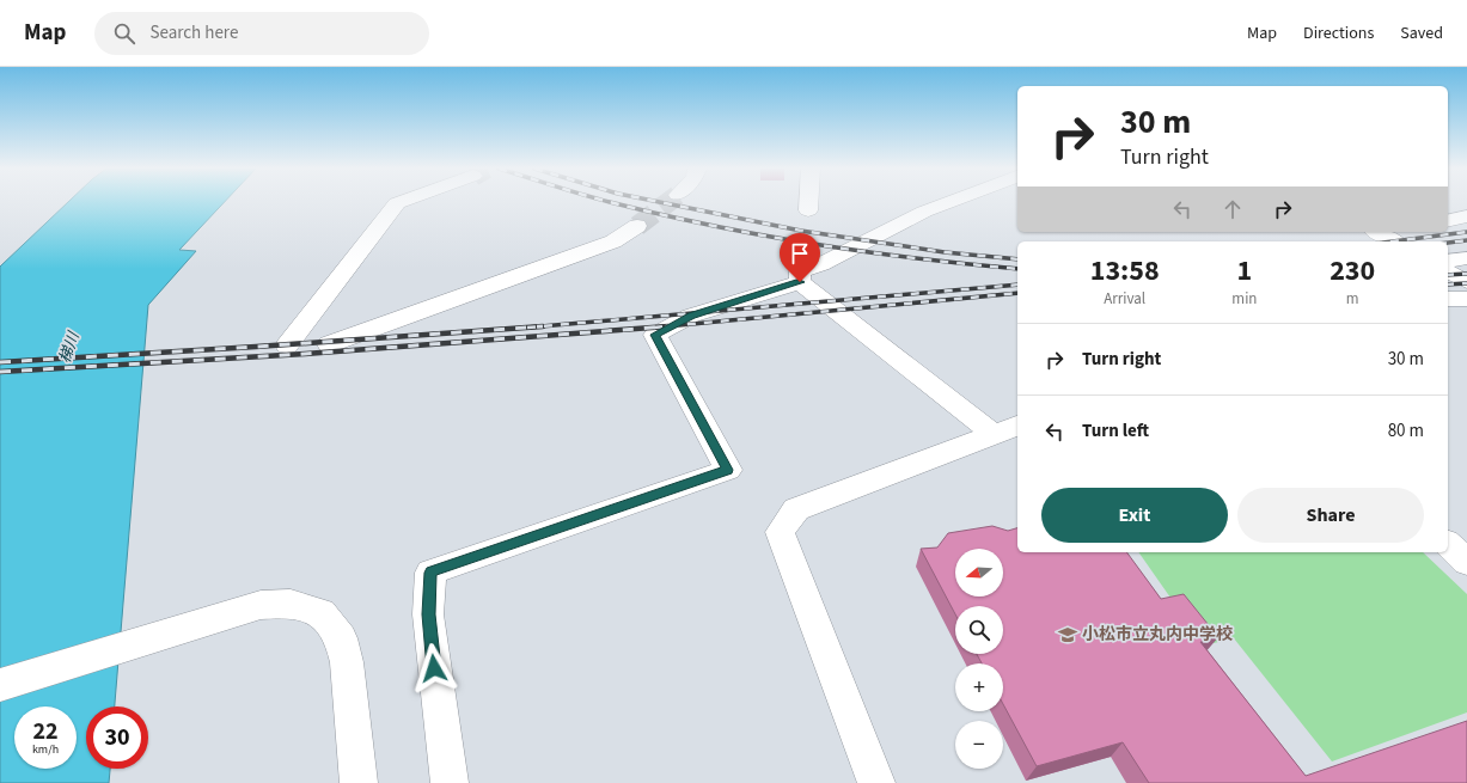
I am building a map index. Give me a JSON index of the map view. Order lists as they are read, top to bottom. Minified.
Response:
{"water":["梯川"],"places":{"school or university":["小松市立丸内中学校"]},"north":"left","page":{"header":"Map","search":"Search here","nav":["Map","Directions","Saved"],"turn":["30 m","Turn right"],"eta":["13:58","Arrival","1","min","230","m"],"list":[{"name":"Turn right","value":"30 m"},{"name":"Turn left","value":"80 m"}],"buttons":["Exit","Share"],"map_buttons":["+","−"],"speed":"22 km/h","limit":"30"}}
